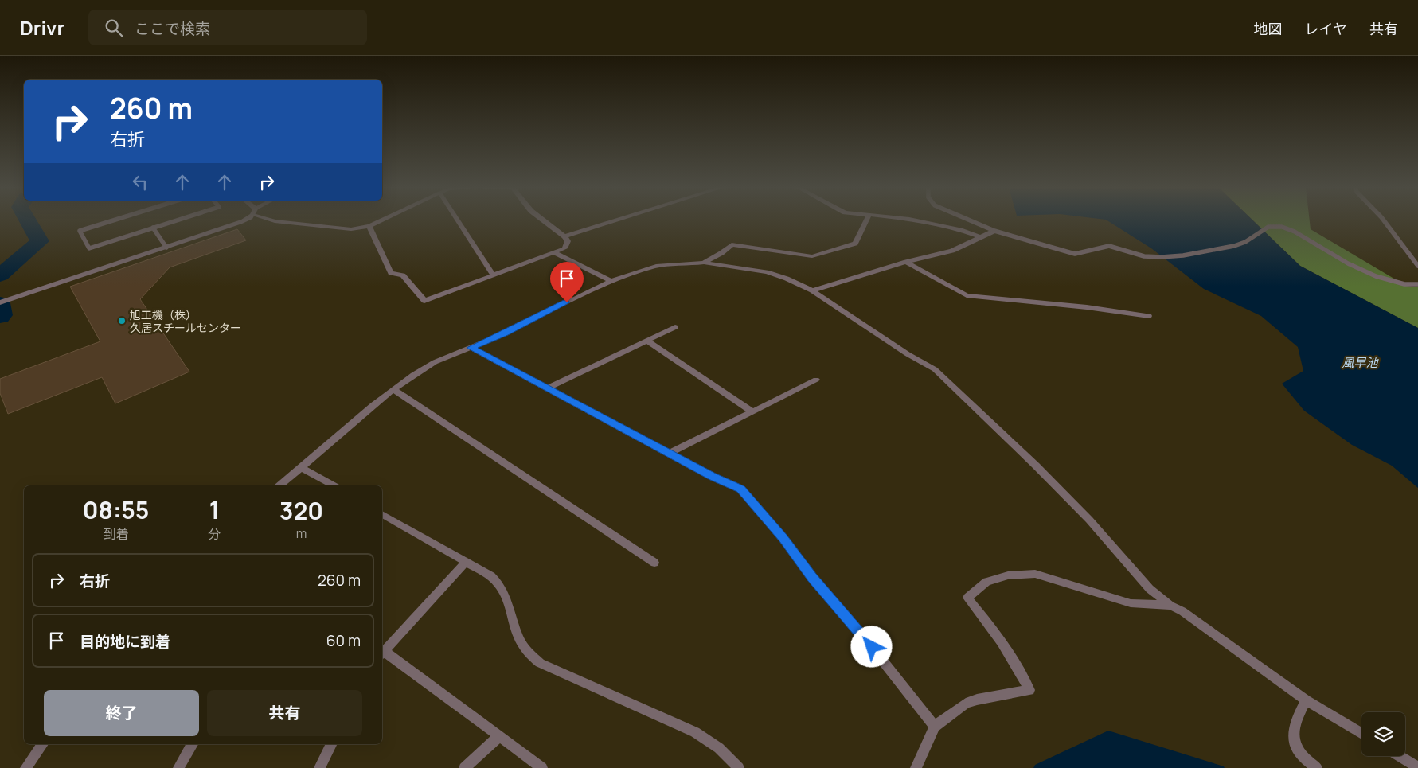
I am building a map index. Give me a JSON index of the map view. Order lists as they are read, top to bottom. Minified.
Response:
{"water":["風早池"],"places":["旭工機（株） 久居スチールセンター"],"page":{"header":"Drivr","search":"ここで検索","nav":["地図","レイヤ","共有"],"turn":["260 m","右折"],"eta":["08:55","到着","1","分","320","m"],"list":[{"name":"右折","value":"260 m"},{"name":"目的地に到着","value":"60 m"}],"buttons":["終了","共有"]}}
